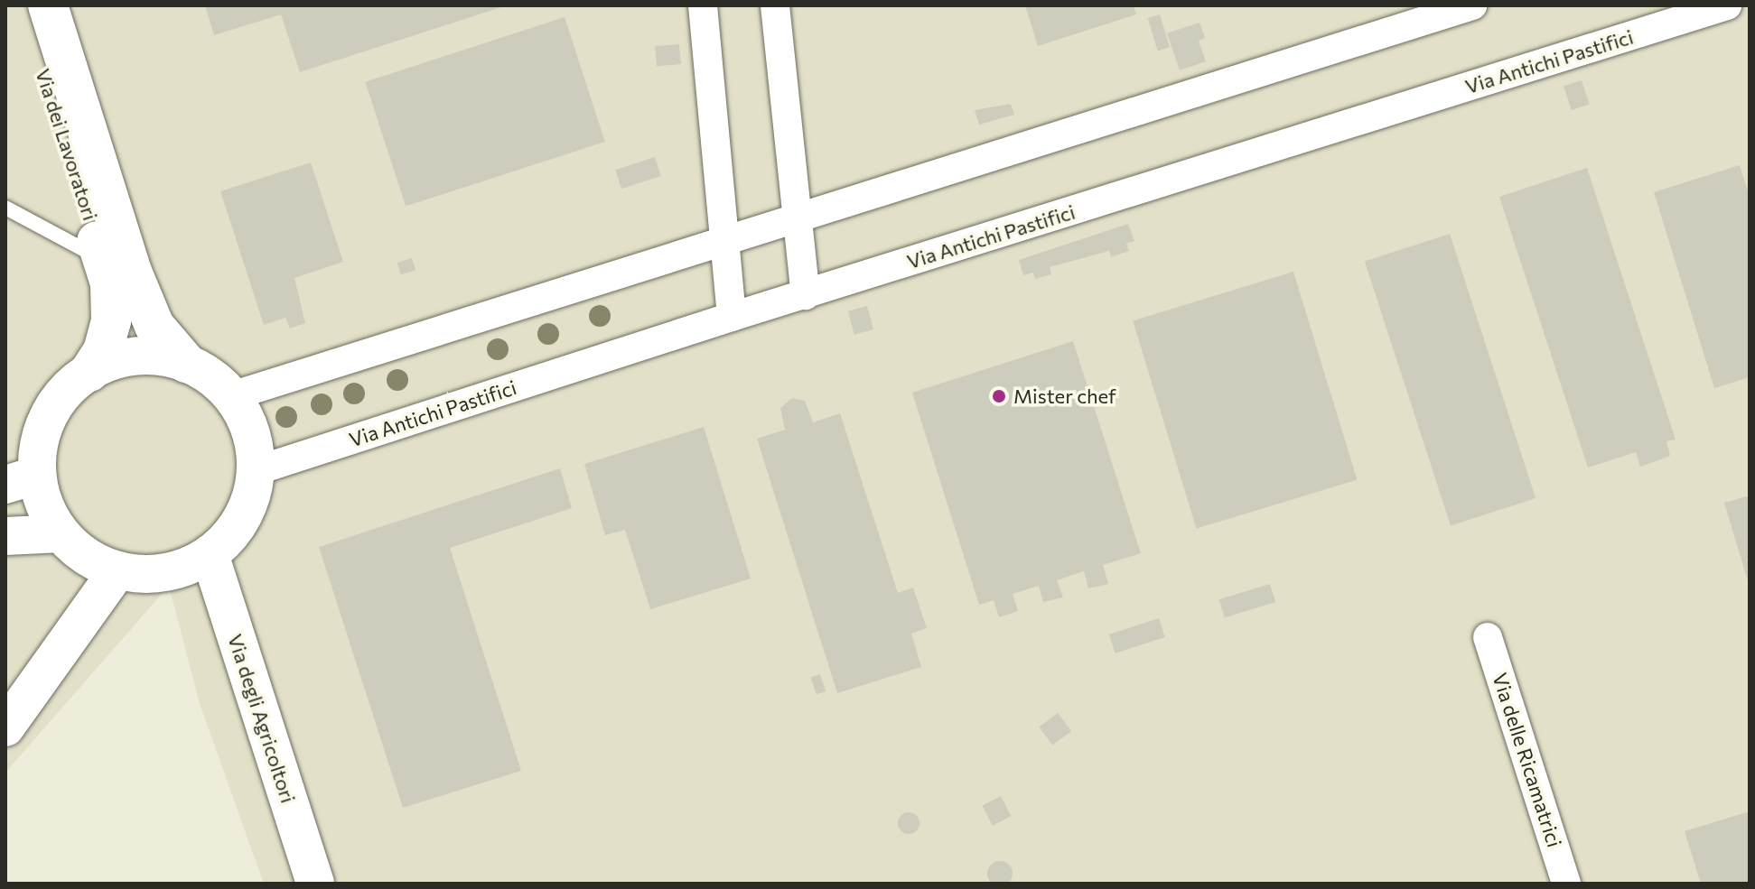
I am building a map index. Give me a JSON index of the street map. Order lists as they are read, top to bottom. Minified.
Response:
{"streets":{"main road":["Via dei Lavoratori"],"street":["Via Antichi Pastifici","Via degli Agricoltori","Via delle Ricamatrici"]},"crossings":[["Via Antichi Pastifici","Via degli Agricoltori"]],"places":["Mister chef"]}
